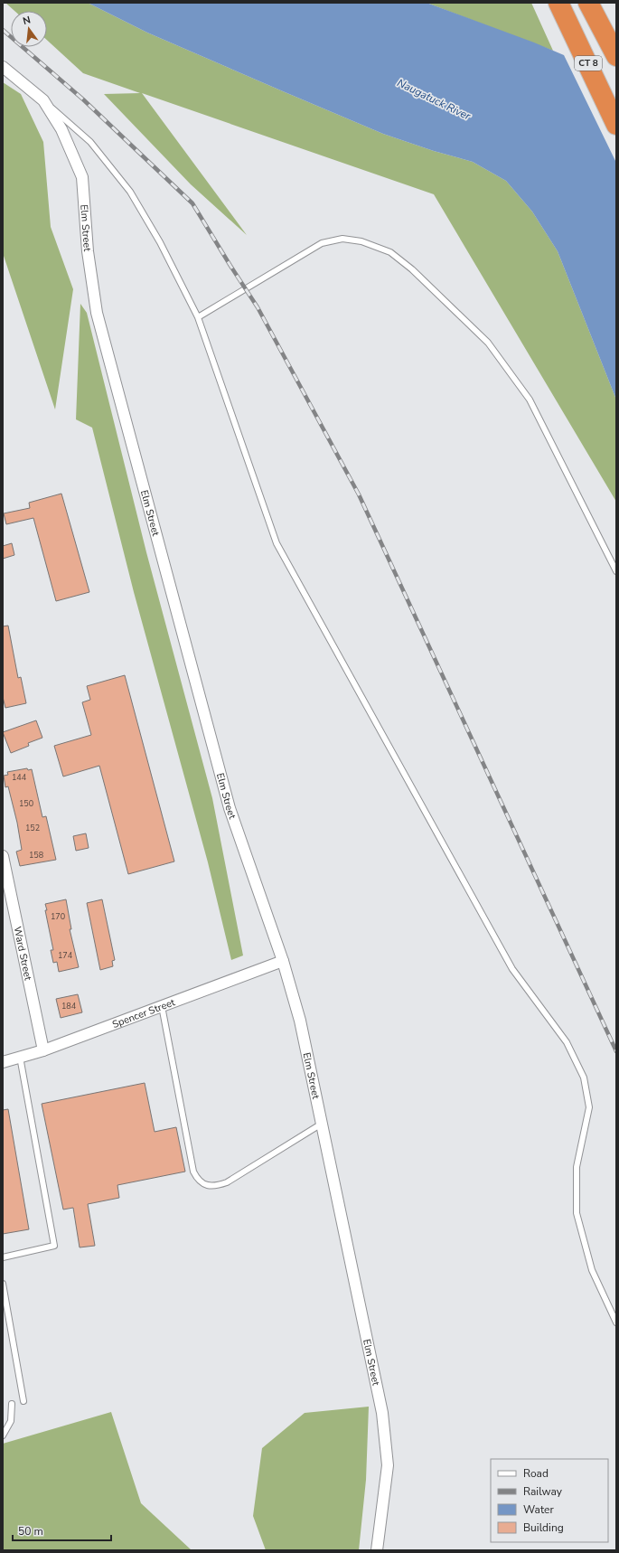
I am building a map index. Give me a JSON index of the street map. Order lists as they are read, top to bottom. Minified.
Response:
{"streets":{"highway":["CT 8"],"street":["Elm Street","Ward Street","Spencer Street"]},"crossings":[["Elm Street","Spencer Street"],["Ward Street","Spencer Street"]],"water":["Naugatuck River"],"house_numbers":["144","150","152","158","170","174","184"],"legend":["Road","Railway","Water","Building"],"scale_bar":"50 m","north":"top"}
